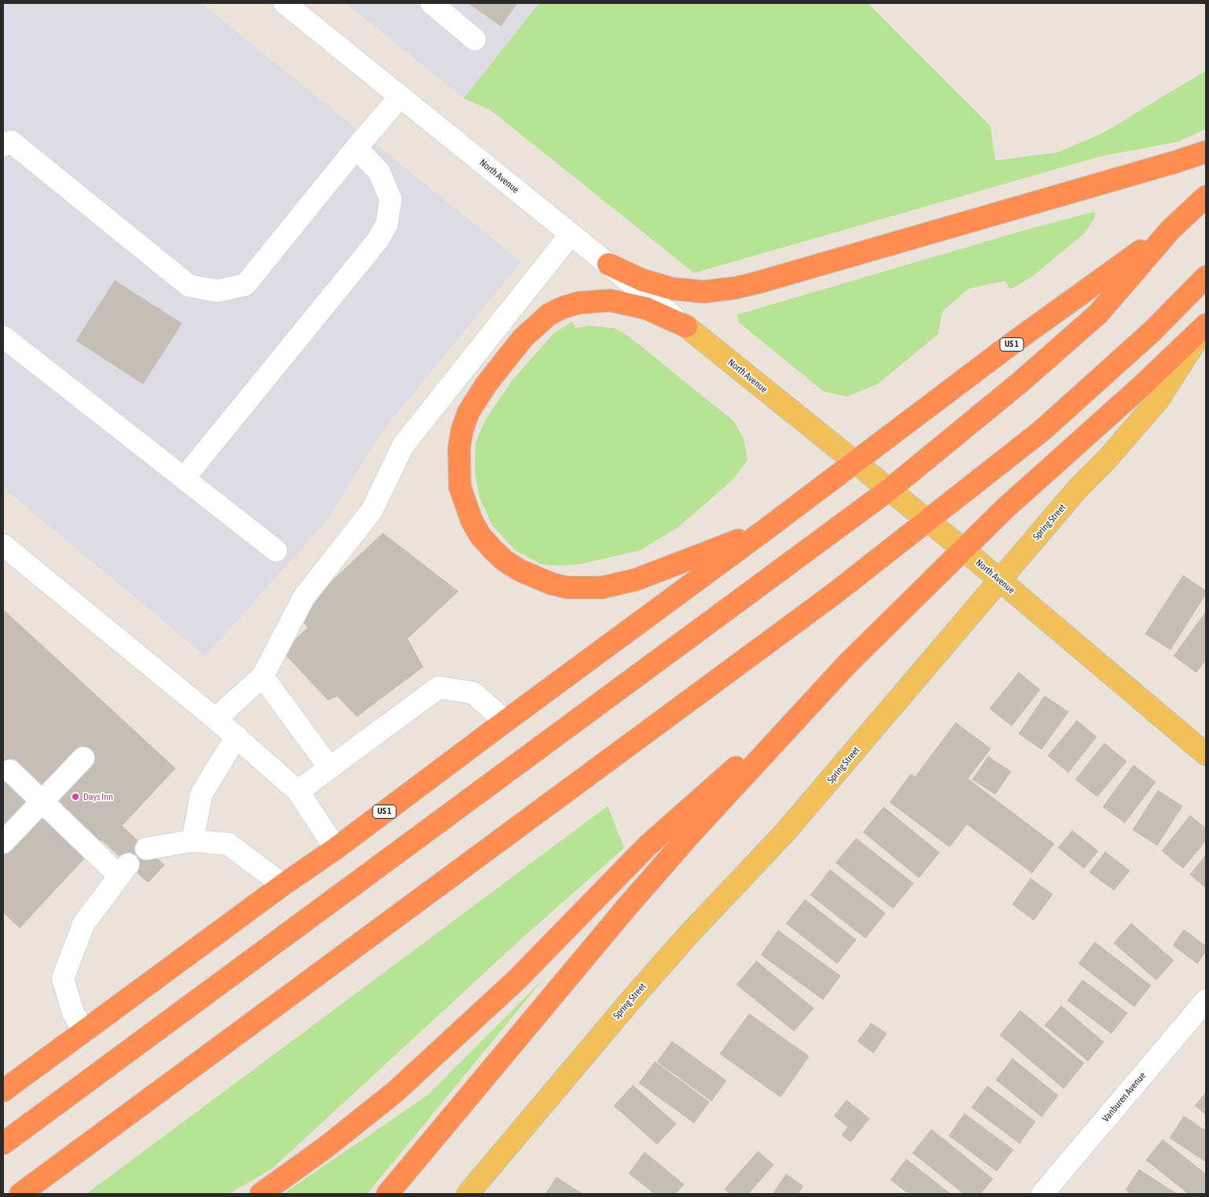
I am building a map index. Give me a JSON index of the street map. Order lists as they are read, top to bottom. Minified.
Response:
{"streets":{"highway":["US 1"],"main road":["North Avenue","Spring Street"],"street":["Vanburen Avenue"]},"crossings":[["North Avenue","US 1"],["North Avenue","Spring Street"]],"places":["Days Inn"]}
